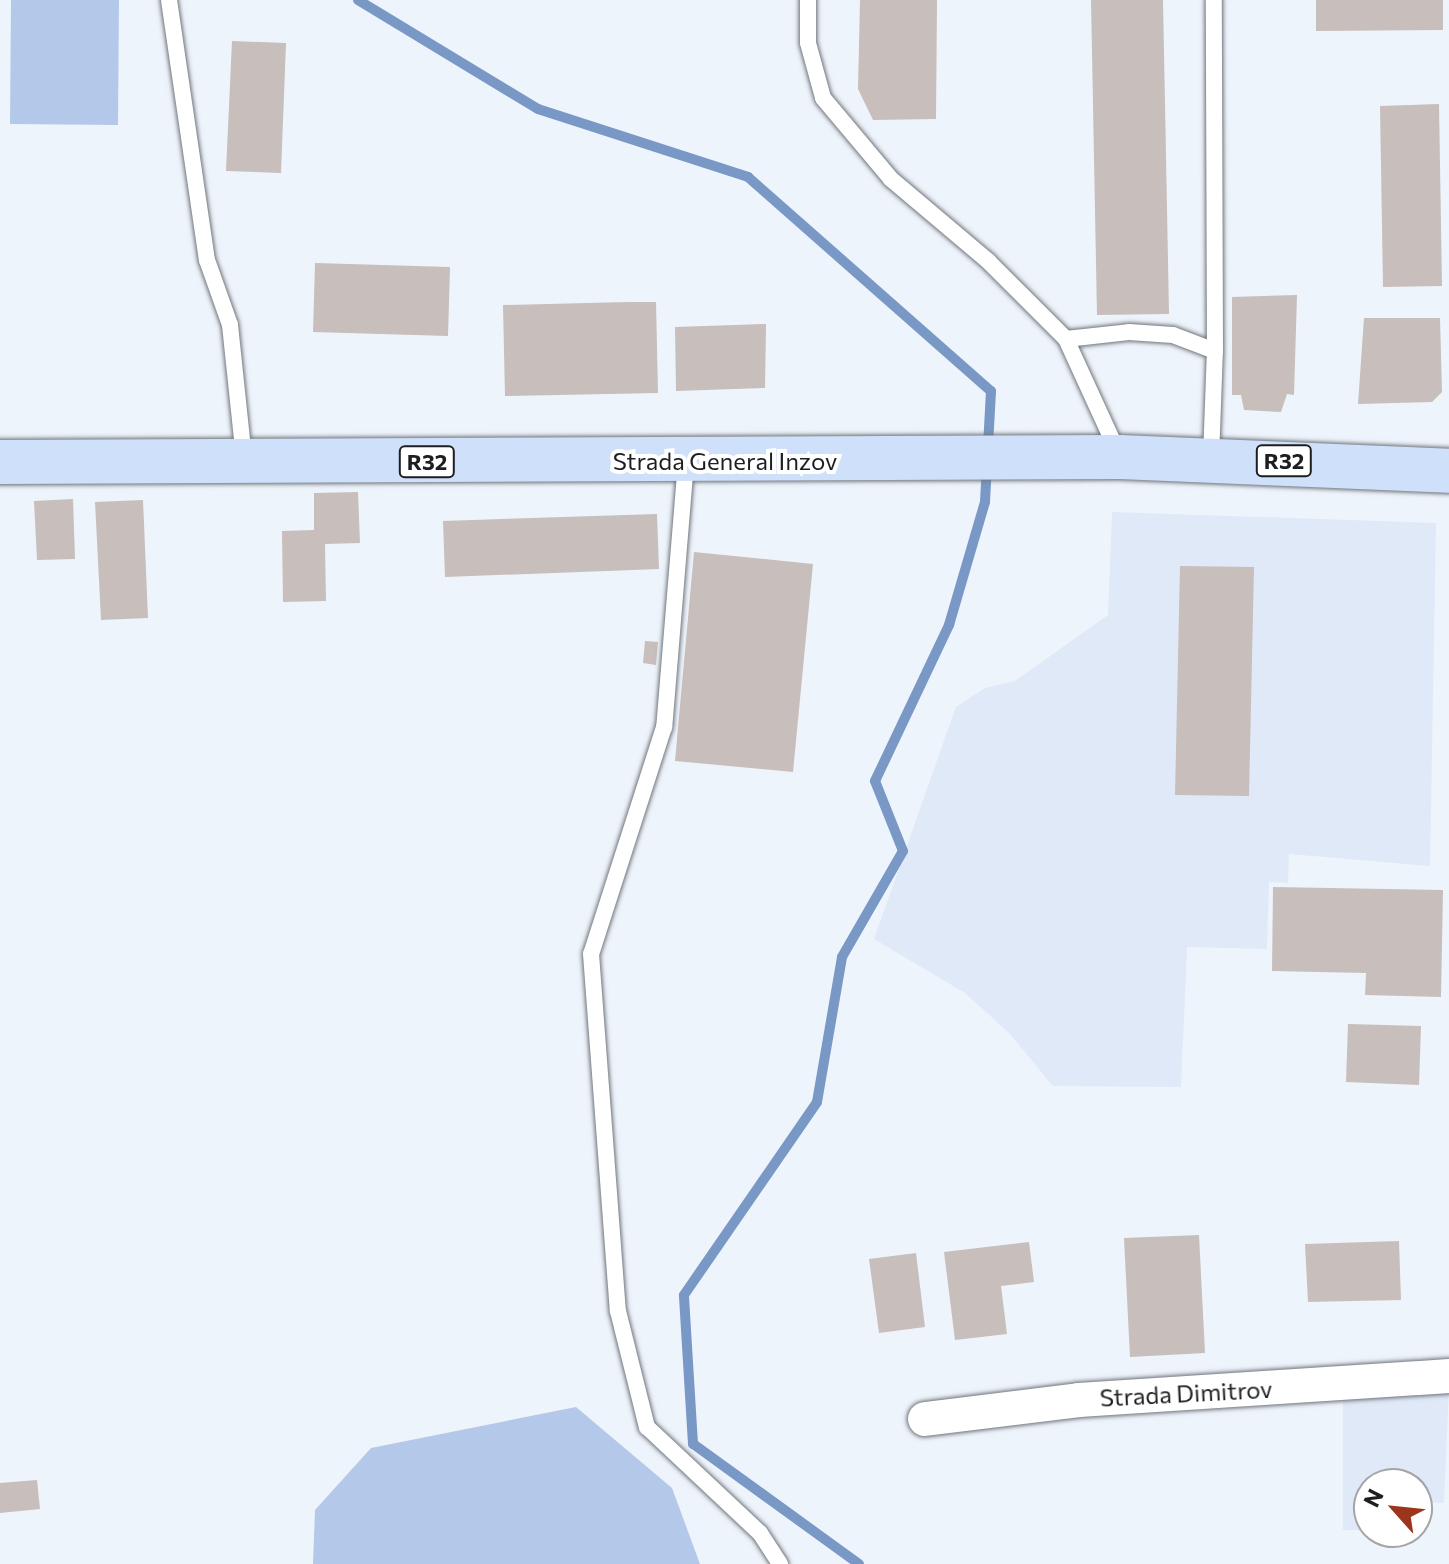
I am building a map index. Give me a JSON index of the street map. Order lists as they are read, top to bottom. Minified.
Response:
{"streets":{"main road":["Strada General Inzov","R32"],"street":["Strada Dimitrov"]},"north":"top left"}
